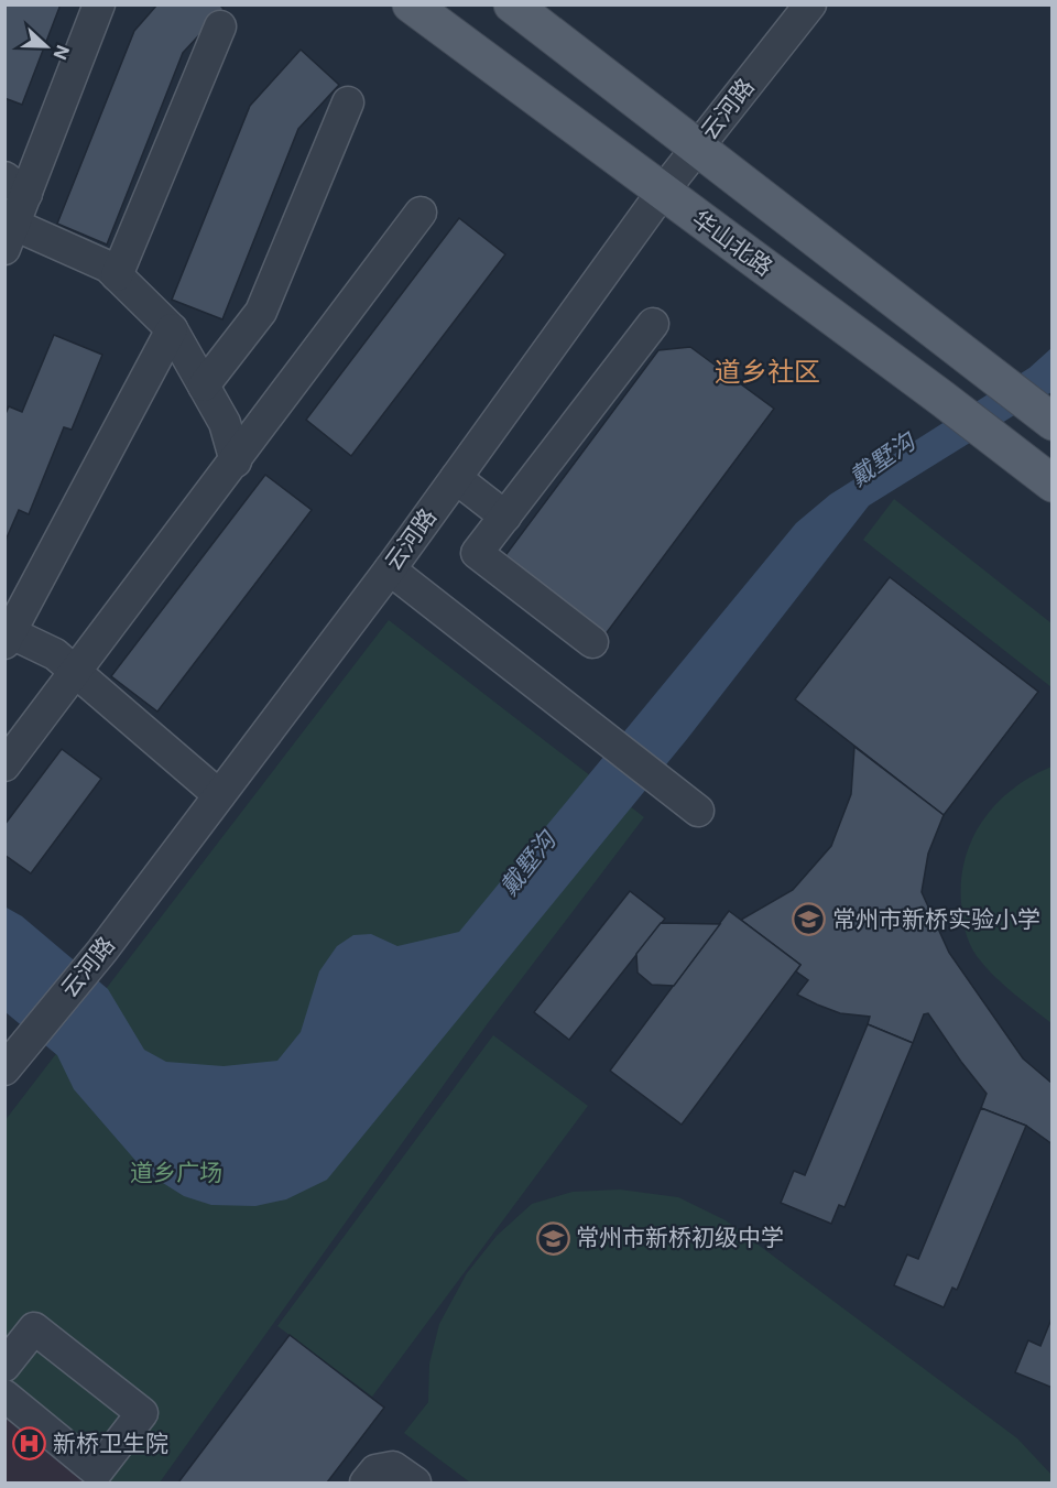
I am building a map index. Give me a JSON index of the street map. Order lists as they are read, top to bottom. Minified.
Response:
{"streets":{"main road":["华山北路"],"street":["云河路"]},"crossings":[["云河路","华山北路"]],"districts":["道乡社区"],"water":["戴墅沟"],"parks":["道乡广场"],"places":{"school or university":["常州市新桥实验小学","常州市新桥初级中学"],"hospital":["新桥卫生院"]},"north":"right"}
